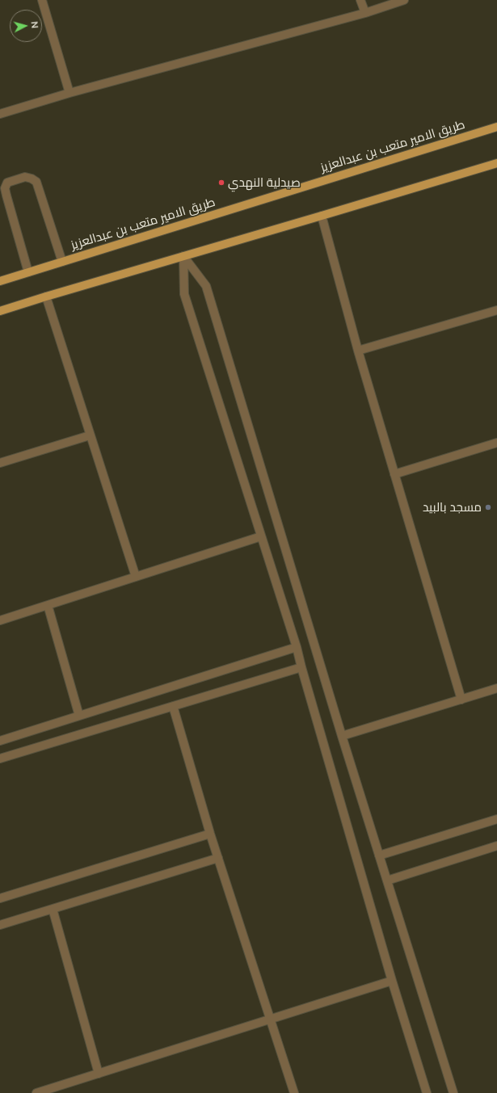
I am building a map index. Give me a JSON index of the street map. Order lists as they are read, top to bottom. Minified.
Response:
{"streets":{"main road":["طريق الامير متعب بن عبدالعزيز"]},"places":["صيدلية النهدي","مسجد بالبيد"],"north":"right"}
